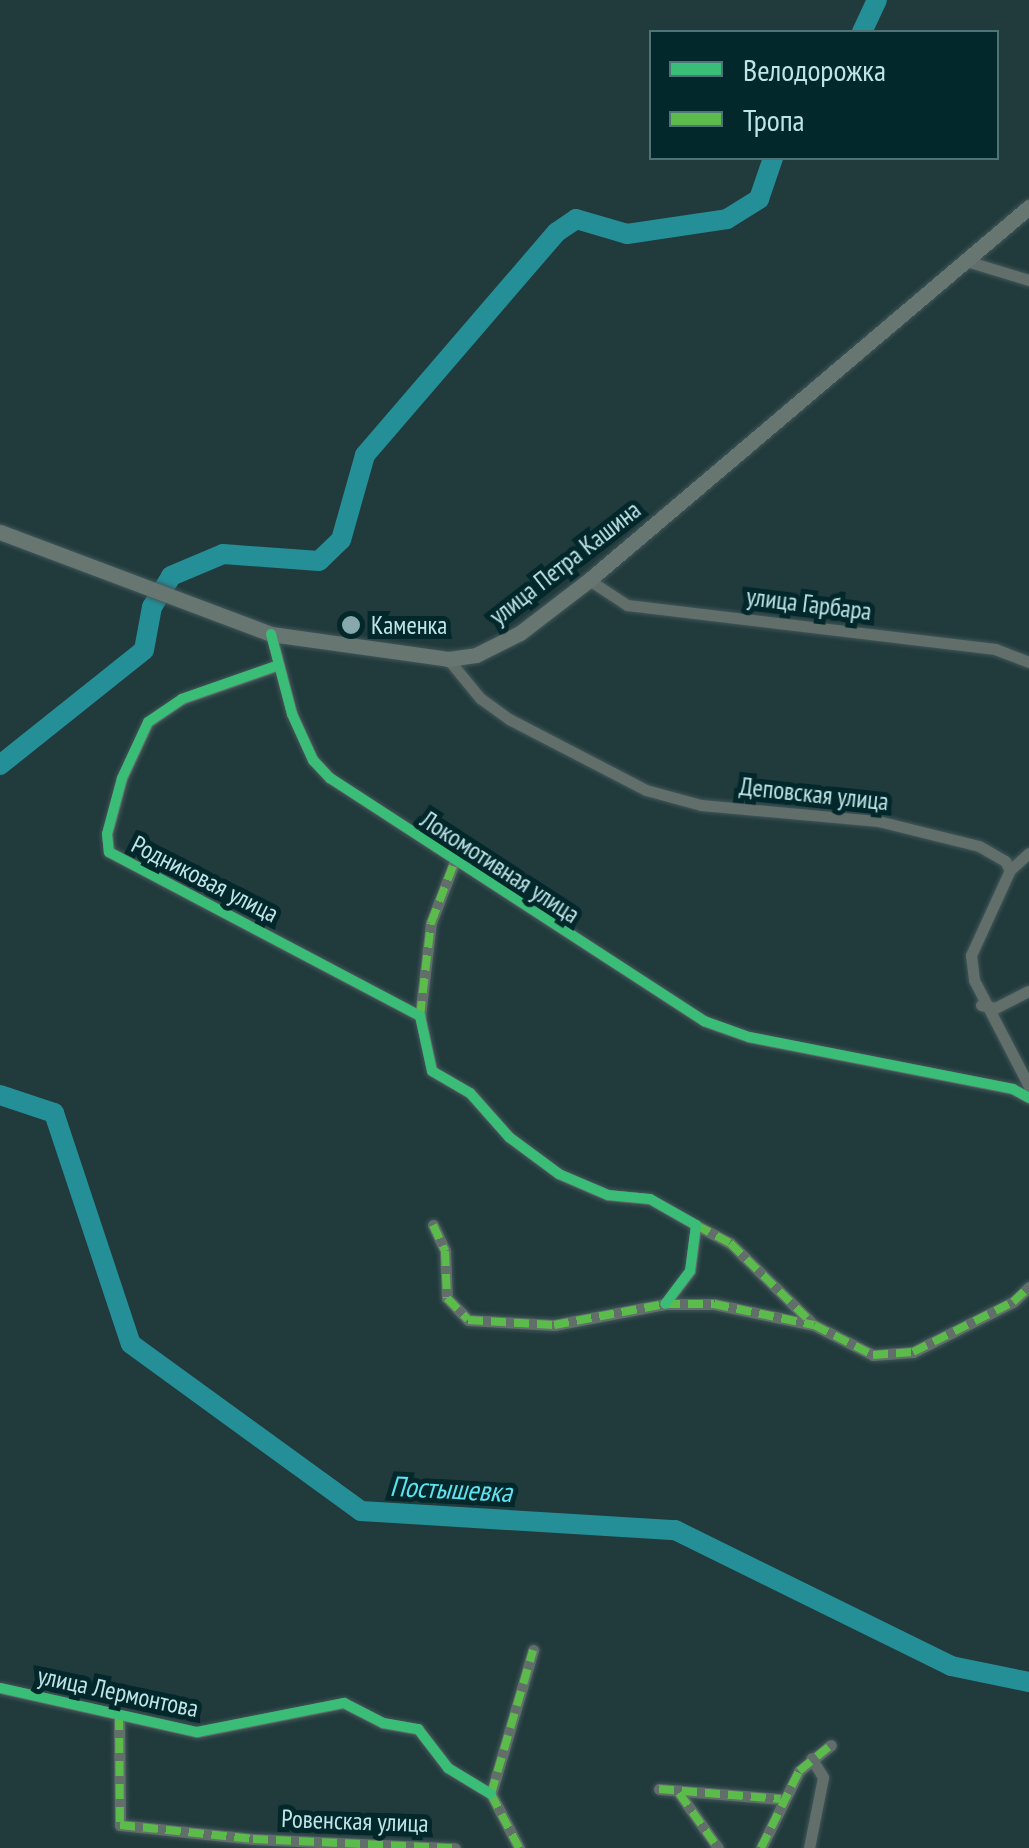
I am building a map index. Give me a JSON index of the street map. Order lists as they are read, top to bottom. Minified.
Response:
{"streets":{"main road":["улица Петра Кашина"],"street":["улица Гарбара","Деповская улица","Локомотивная улица","Родниковая улица","улица Лермонтова","Ровенская улица"]},"crossings":[["улица Петра Кашина","улица Гарбара"],["улица Петра Кашина","Деповская улица"],["улица Петра Кашина","Локомотивная улица"],["Локомотивная улица","Родниковая улица"],["улица Лермонтова","Ровенская улица"]],"water":["Постышевка"],"places":["Каменка"],"legend":["Велодорожка","Тропа"]}
